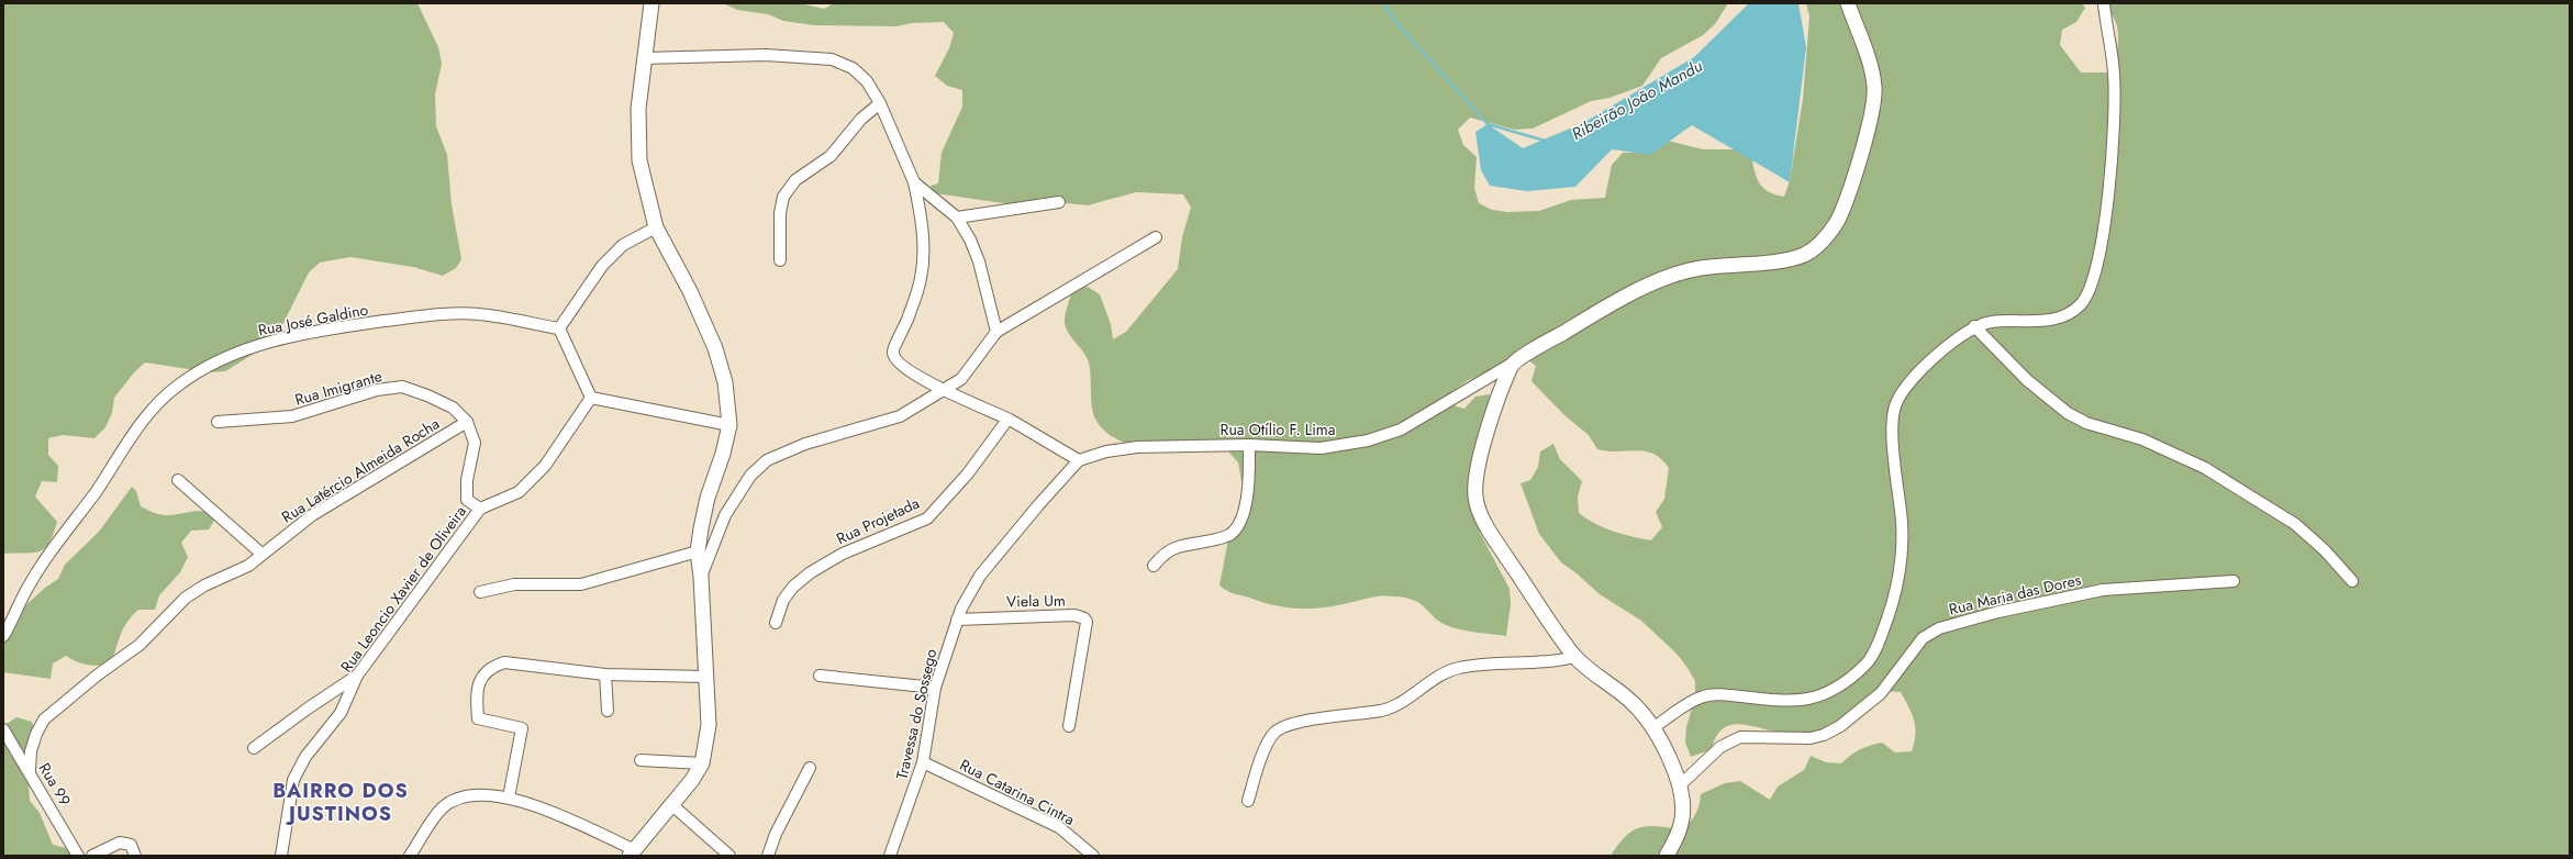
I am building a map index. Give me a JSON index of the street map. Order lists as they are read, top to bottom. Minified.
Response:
{"streets":{"street":["Rua José Galdino","Rua Imigrante","Rua Otílio F. Lima","Rua Latércio Almeida Rocha","Rua Projetada","Rua Leoncio Xavier de Oliveira","Rua Maria das Dores","Viela Um","Travessa do Sossego","Rua 99","Rua Catarina Cintra"]},"crossings":[["Rua Imigrante","Rua Latércio Almeida Rocha"],["Rua Imigrante","Rua Leoncio Xavier de Oliveira"],["Rua Otílio F. Lima","Travessa do Sossego"],["Rua Latércio Almeida Rocha","Rua 99"],["Viela Um","Travessa do Sossego"],["Travessa do Sossego","Rua Catarina Cintra"]],"districts":["BAIRRO DOS JUSTINOS"],"water":["Ribeirão João Mandu"]}
